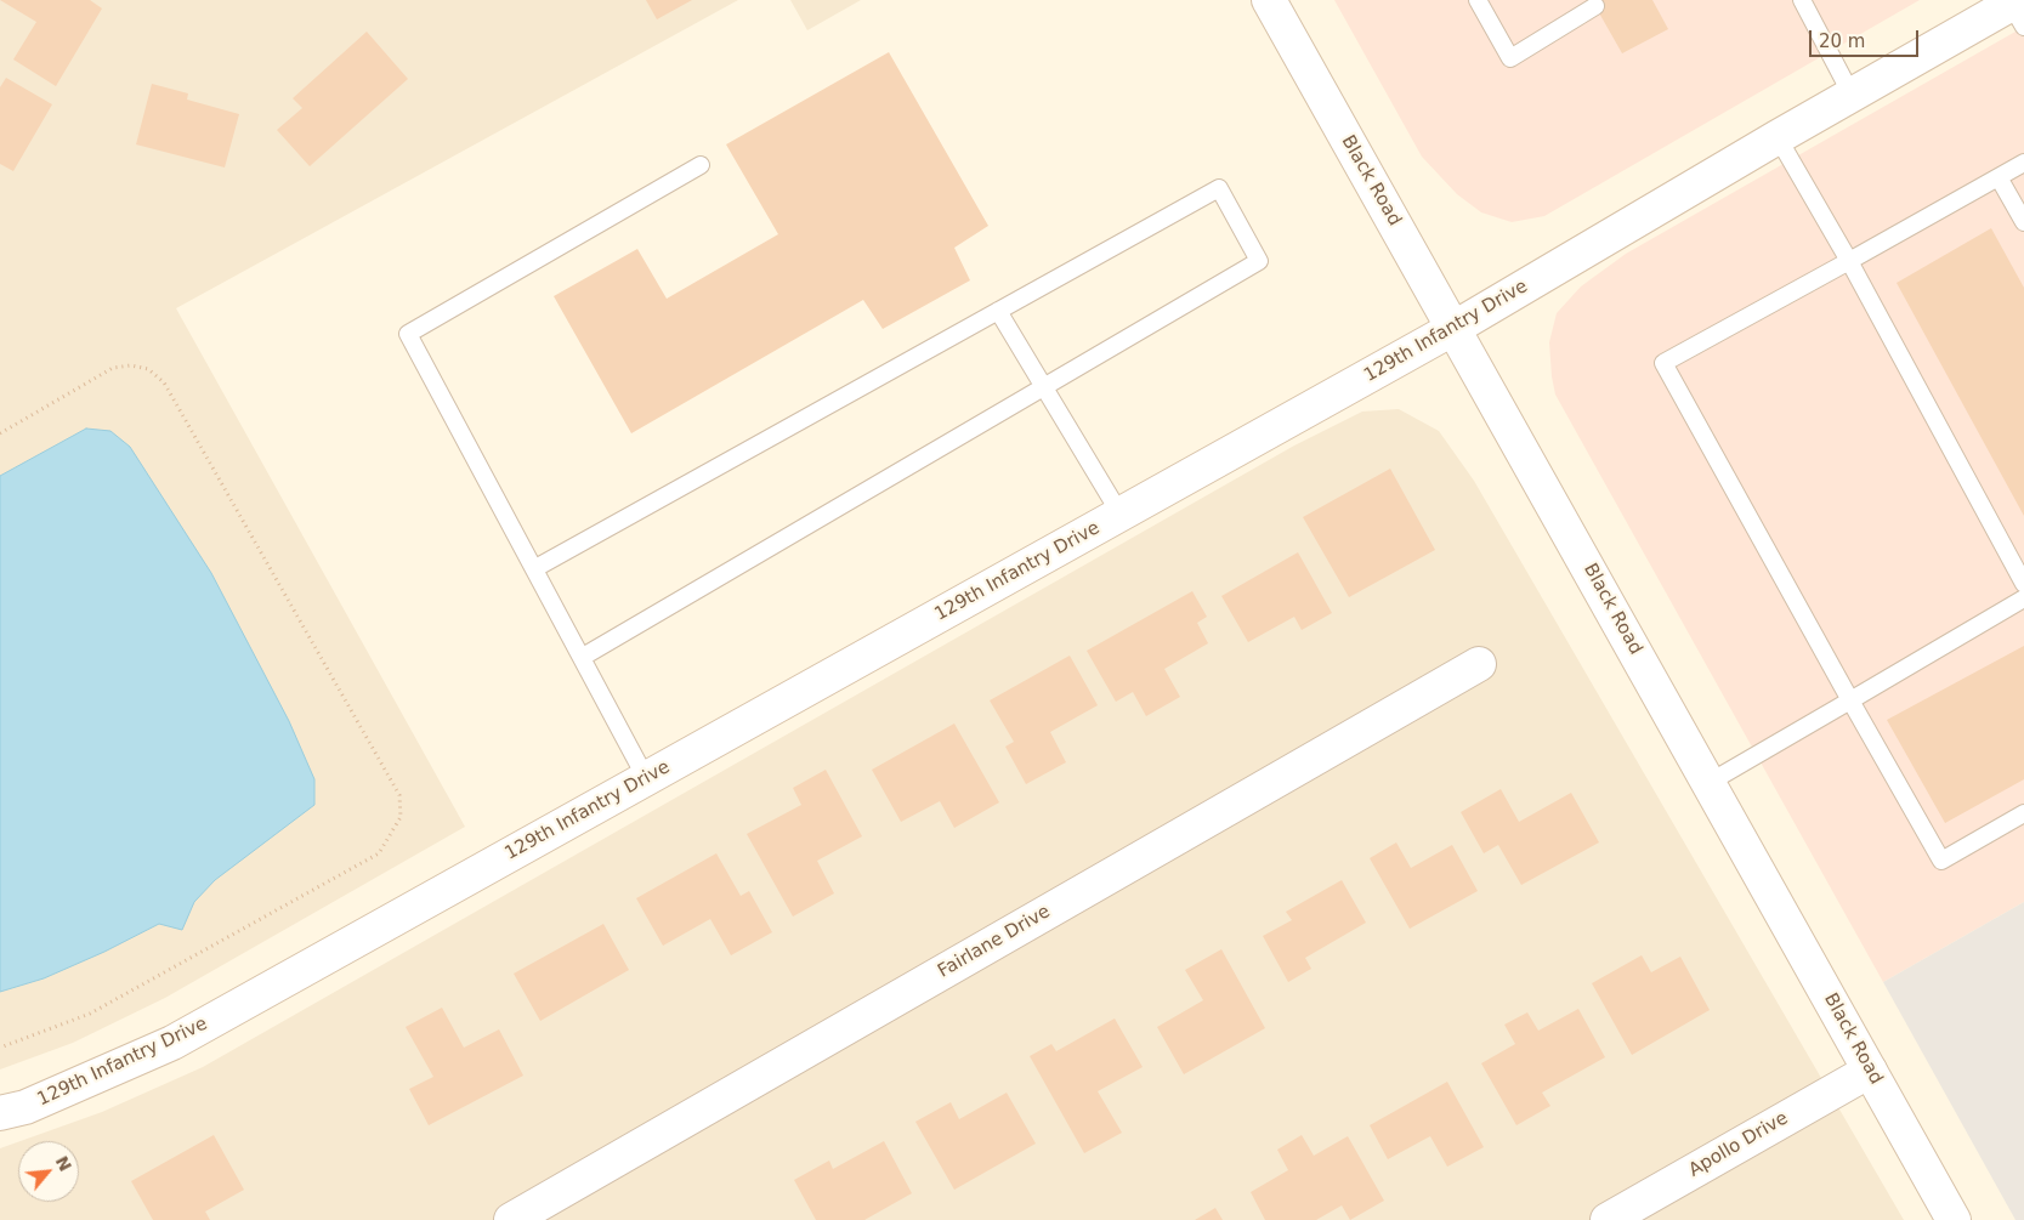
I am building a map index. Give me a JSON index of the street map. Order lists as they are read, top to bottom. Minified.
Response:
{"streets":{"street":["Black Road","129th Infantry Drive","Fairlane Drive","Apollo Drive"]},"crossings":[["Black Road","129th Infantry Drive"],["Black Road","Apollo Drive"]],"scale_bar":"20 m","north":"top right"}
